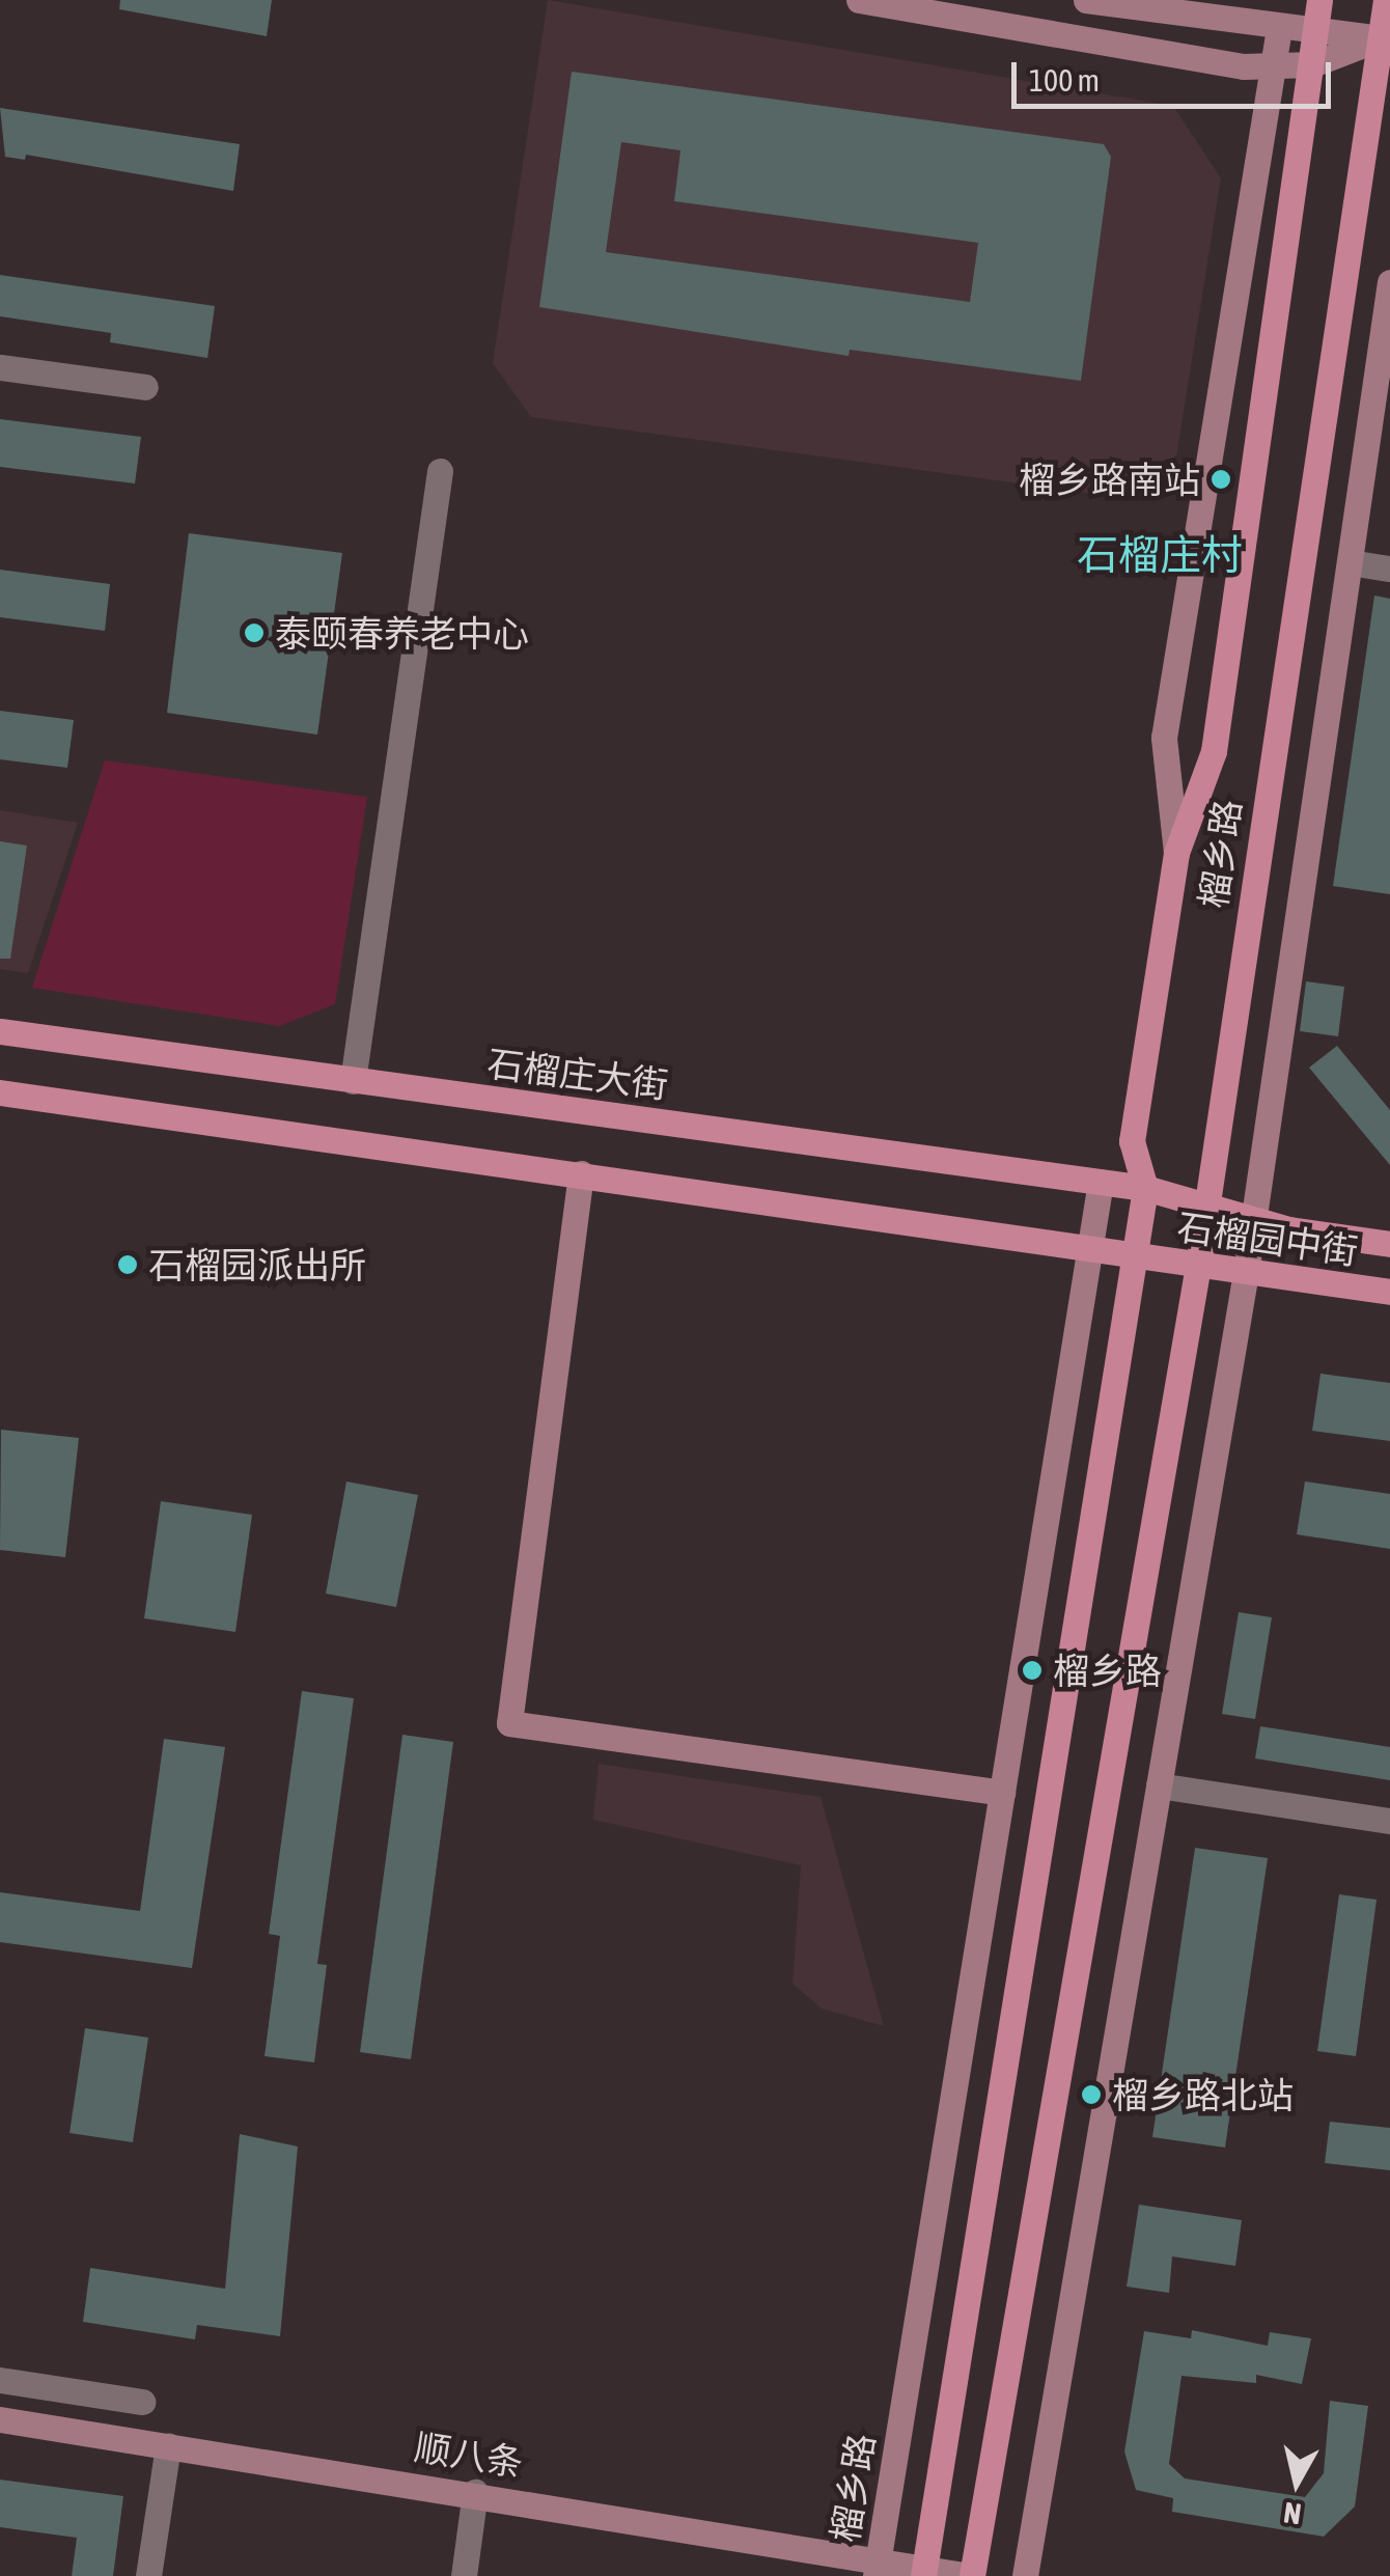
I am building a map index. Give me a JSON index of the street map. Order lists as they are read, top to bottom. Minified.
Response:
{"streets":{"main road":["榴乡路","石榴庄大街","石榴园中街"],"street":["顺八条"]},"crossings":[["榴乡路","石榴庄大街"],["榴乡路","石榴园中街"],["榴乡路","顺八条"],["石榴庄大街","石榴园中街"]],"districts":["石榴庄村"],"places":["榴乡路南站","泰颐春养老中心","石榴园派出所","榴乡路","榴乡路北站"],"scale_bar":"100 m","north":"bottom"}
